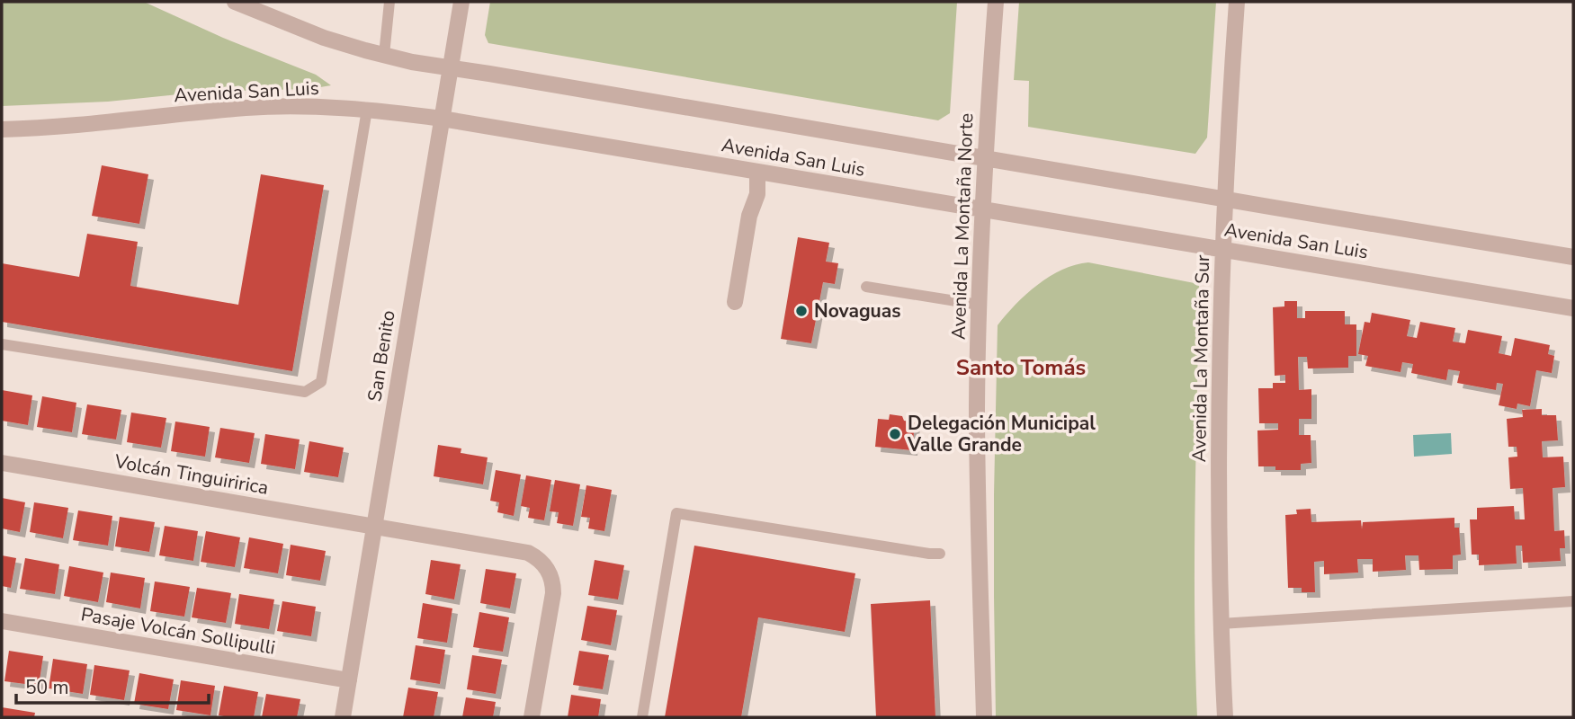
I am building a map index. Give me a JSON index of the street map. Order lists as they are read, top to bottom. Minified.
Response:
{"streets":{"street":["Avenida San Luis","Avenida La Montaña Norte","San Benito","Avenida La Montaña Sur","Volcán Tinguiririca","Pasaje Volcán Sollipulli"]},"crossings":[["Avenida San Luis","Avenida La Montaña Norte"],["Avenida San Luis","San Benito"],["Avenida San Luis","Avenida La Montaña Sur"],["San Benito","Volcán Tinguiririca"],["San Benito","Pasaje Volcán Sollipulli"]],"districts":["Santo Tomás"],"places":["Novaguas","Delegación Municipal Valle Grande"],"scale_bar":"50 m"}
